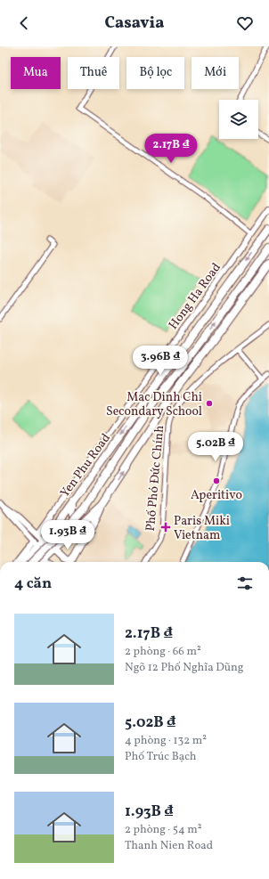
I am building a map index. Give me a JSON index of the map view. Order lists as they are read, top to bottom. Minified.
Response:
{"streets":{"main road":["Yen Phu Road"],"street":["Hong Ha Road","Phố Phó Đức Chính"]},"places":{"other":["Mac Dinh Chi Secondary School","Aperitivo"],"health":["Paris Miki Vietnam"]},"page":{"header":"Casavia","chip":["Mua","Thuê","Bộ lọc","Mới"],"price":["2.17B ₫","3.96B ₫","5.02B ₫","1.93B ₫"],"heading":"4 căn","list":[{"name":"2.17B ₫","note":"2 phòng · 66 m² · Ngõ 12 Phố Nghĩa Dũng"},{"name":"5.02B ₫","note":"4 phòng · 132 m² · Phố Trúc Bạch"},{"name":"1.93B ₫","note":"2 phòng · 54 m² · Thanh Nien Road"}]}}
